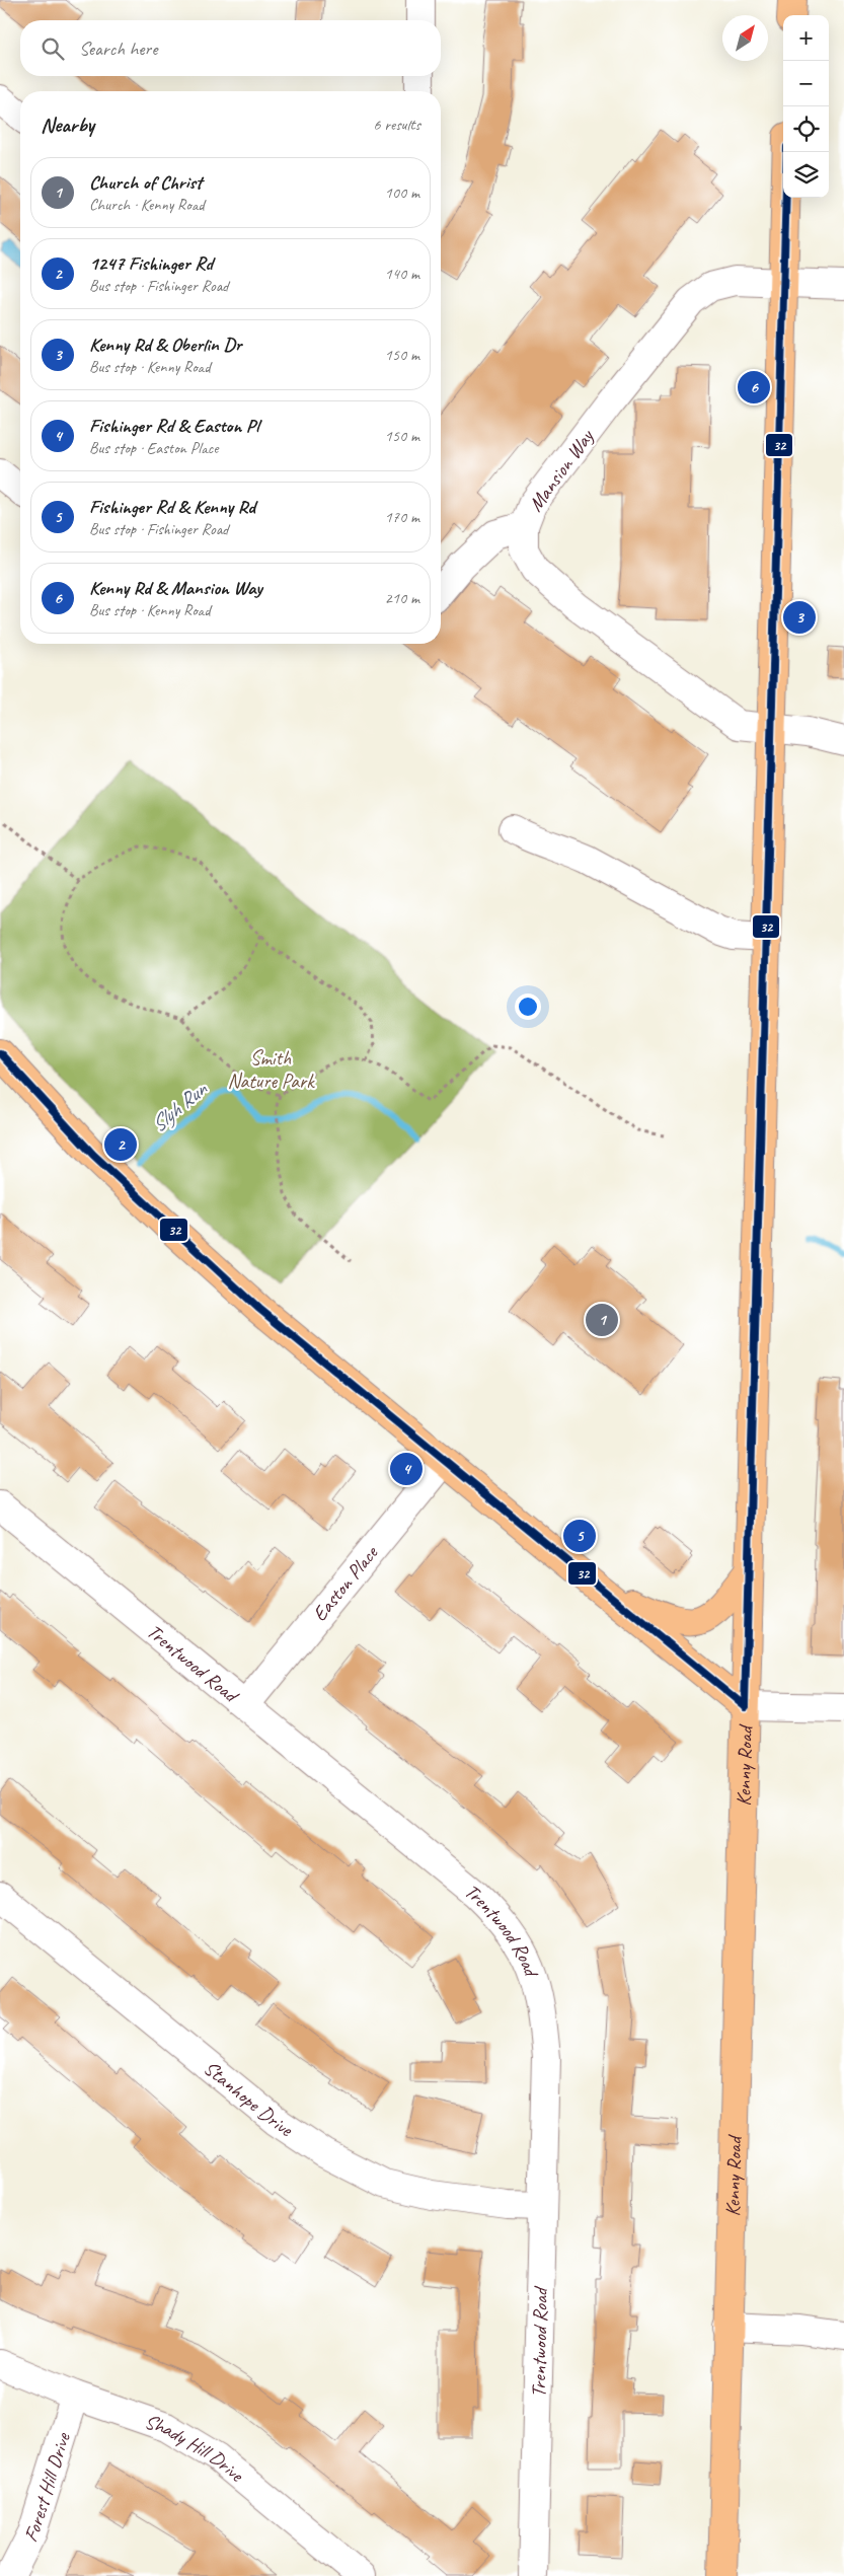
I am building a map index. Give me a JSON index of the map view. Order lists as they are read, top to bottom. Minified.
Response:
{"streets":{"main road":["Kenny Road"],"street":["Mansion Way","Easton Place","Trentwood Road","Stanhope Drive","Shady Hill Drive","Forest Hill Drive"]},"crossings":[["Mansion Way","Kenny Road"],["Easton Place","Trentwood Road"],["Trentwood Road","Stanhope Drive"],["Shady Hill Drive","Forest Hill Drive"]],"water":["Slyh Run"],"parks":["Smith Nature Park"],"lines":["transit line 32"],"north":"top right","page":{"map_buttons":["+","−"],"search":"Search here","heading":["Nearby","6 results"],"list":[{"mark":"1","name":"Church of Christ","note":"Church · Kenny Road","value":"100 m"},{"mark":"2","name":"1247 Fishinger Rd","note":"Bus stop · Fishinger Road","value":"140 m"},{"mark":"3","name":"Kenny Rd & Oberlin Dr","note":"Bus stop · Kenny Road","value":"150 m"},{"mark":"4","name":"Fishinger Rd & Easton Pl","note":"Bus stop · Easton Place","value":"150 m"},{"mark":"5","name":"Fishinger Rd & Kenny Rd","note":"Bus stop · Fishinger Road","value":"170 m"},{"mark":"6","name":"Kenny Rd & Mansion Way","note":"Bus stop · Kenny Road","value":"210 m"}],"pins":["6","3","2","1","4","5"]}}
